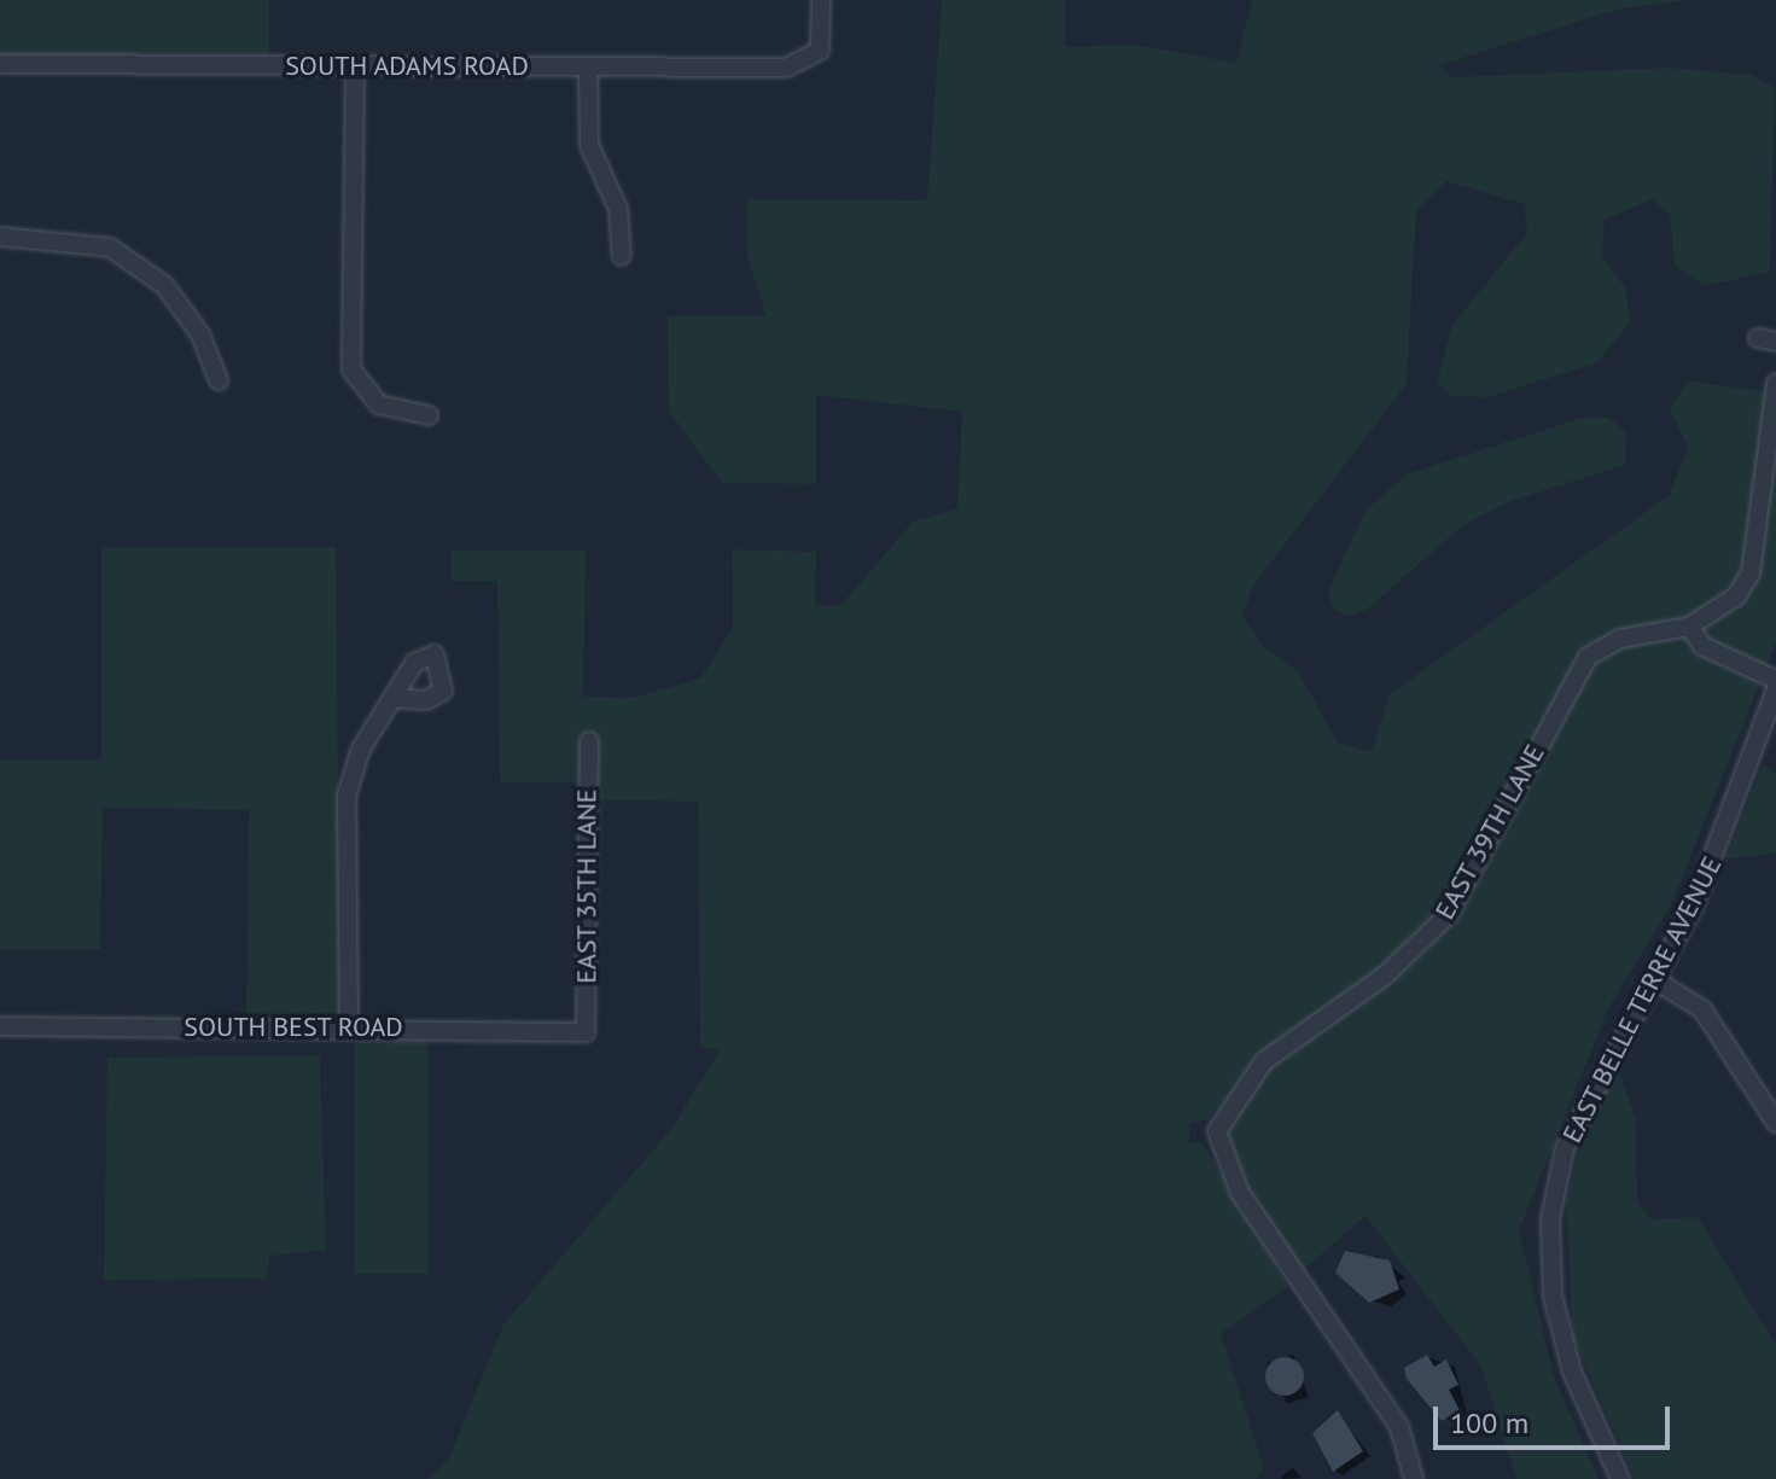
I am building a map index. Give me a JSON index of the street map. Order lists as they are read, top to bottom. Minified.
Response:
{"streets":{"street":["SOUTH ADAMS ROAD","EAST 39TH LANE","EAST 35TH LANE","EAST BELLE TERRE AVENUE","SOUTH BEST ROAD"]},"crossings":[["EAST 35TH LANE","SOUTH BEST ROAD"]],"scale_bar":"100 m"}
